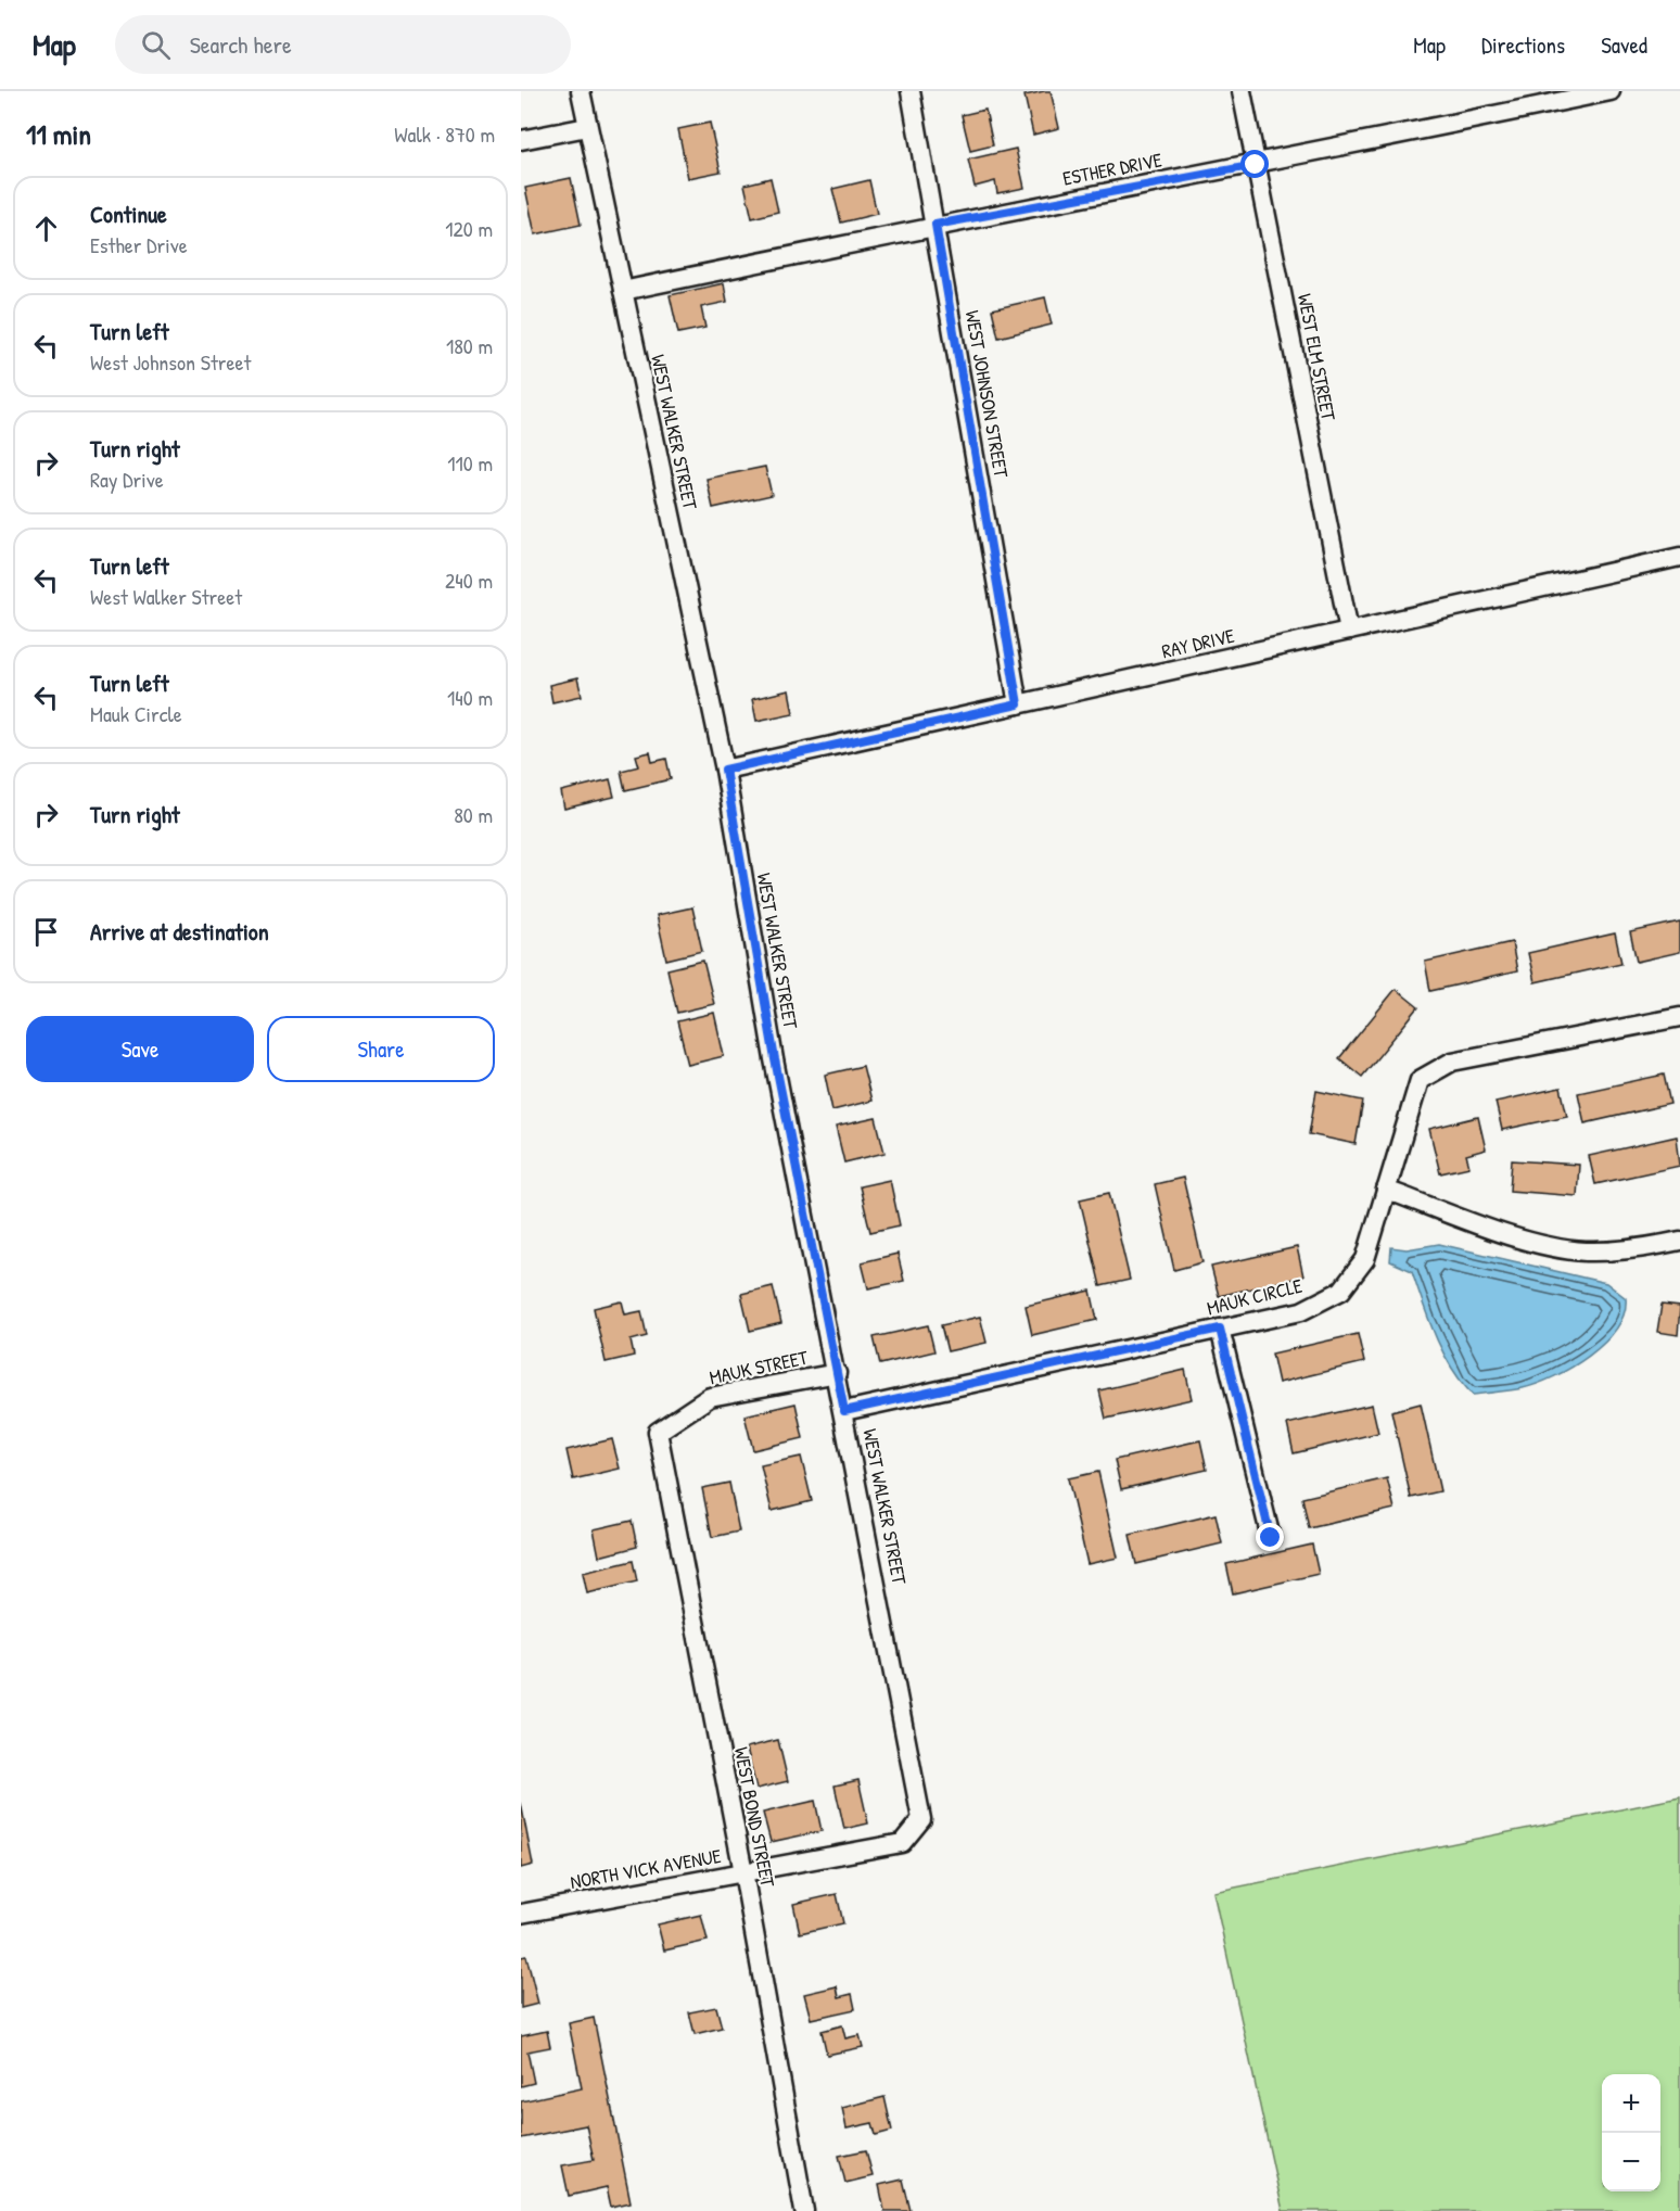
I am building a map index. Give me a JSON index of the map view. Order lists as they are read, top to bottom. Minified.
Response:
{"streets":{"street":["ESTHER DRIVE","WEST ELM STREET","WEST JOHNSON STREET","WEST WALKER STREET","RAY DRIVE","MAUK CIRCLE","MAUK STREET","WEST BOND STREET","NORTH VICK AVENUE"]},"crossings":[["ESTHER DRIVE","WEST ELM STREET"],["ESTHER DRIVE","WEST JOHNSON STREET"],["ESTHER DRIVE","WEST WALKER STREET"],["WEST ELM STREET","RAY DRIVE"],["WEST JOHNSON STREET","RAY DRIVE"],["WEST WALKER STREET","RAY DRIVE"],["WEST WALKER STREET","MAUK CIRCLE"],["WEST WALKER STREET","MAUK STREET"],["WEST WALKER STREET","NORTH VICK AVENUE"],["MAUK STREET","WEST BOND STREET"],["WEST BOND STREET","NORTH VICK AVENUE"]],"page":{"header":"Map","search":"Search here","nav":["Map","Directions","Saved"],"heading":["11 min","Walk · 870 m"],"list":[["Continue","Esther Drive","120 m"],["Turn left","West Johnson Street","180 m"],["Turn right","Ray Drive","110 m"],["Turn left","West Walker Street","240 m"],["Turn left","Mauk Circle","140 m"],["Turn right","80 m"],"Arrive at destination"],"buttons":["Save","Share"],"map_buttons":["+","−"]}}
